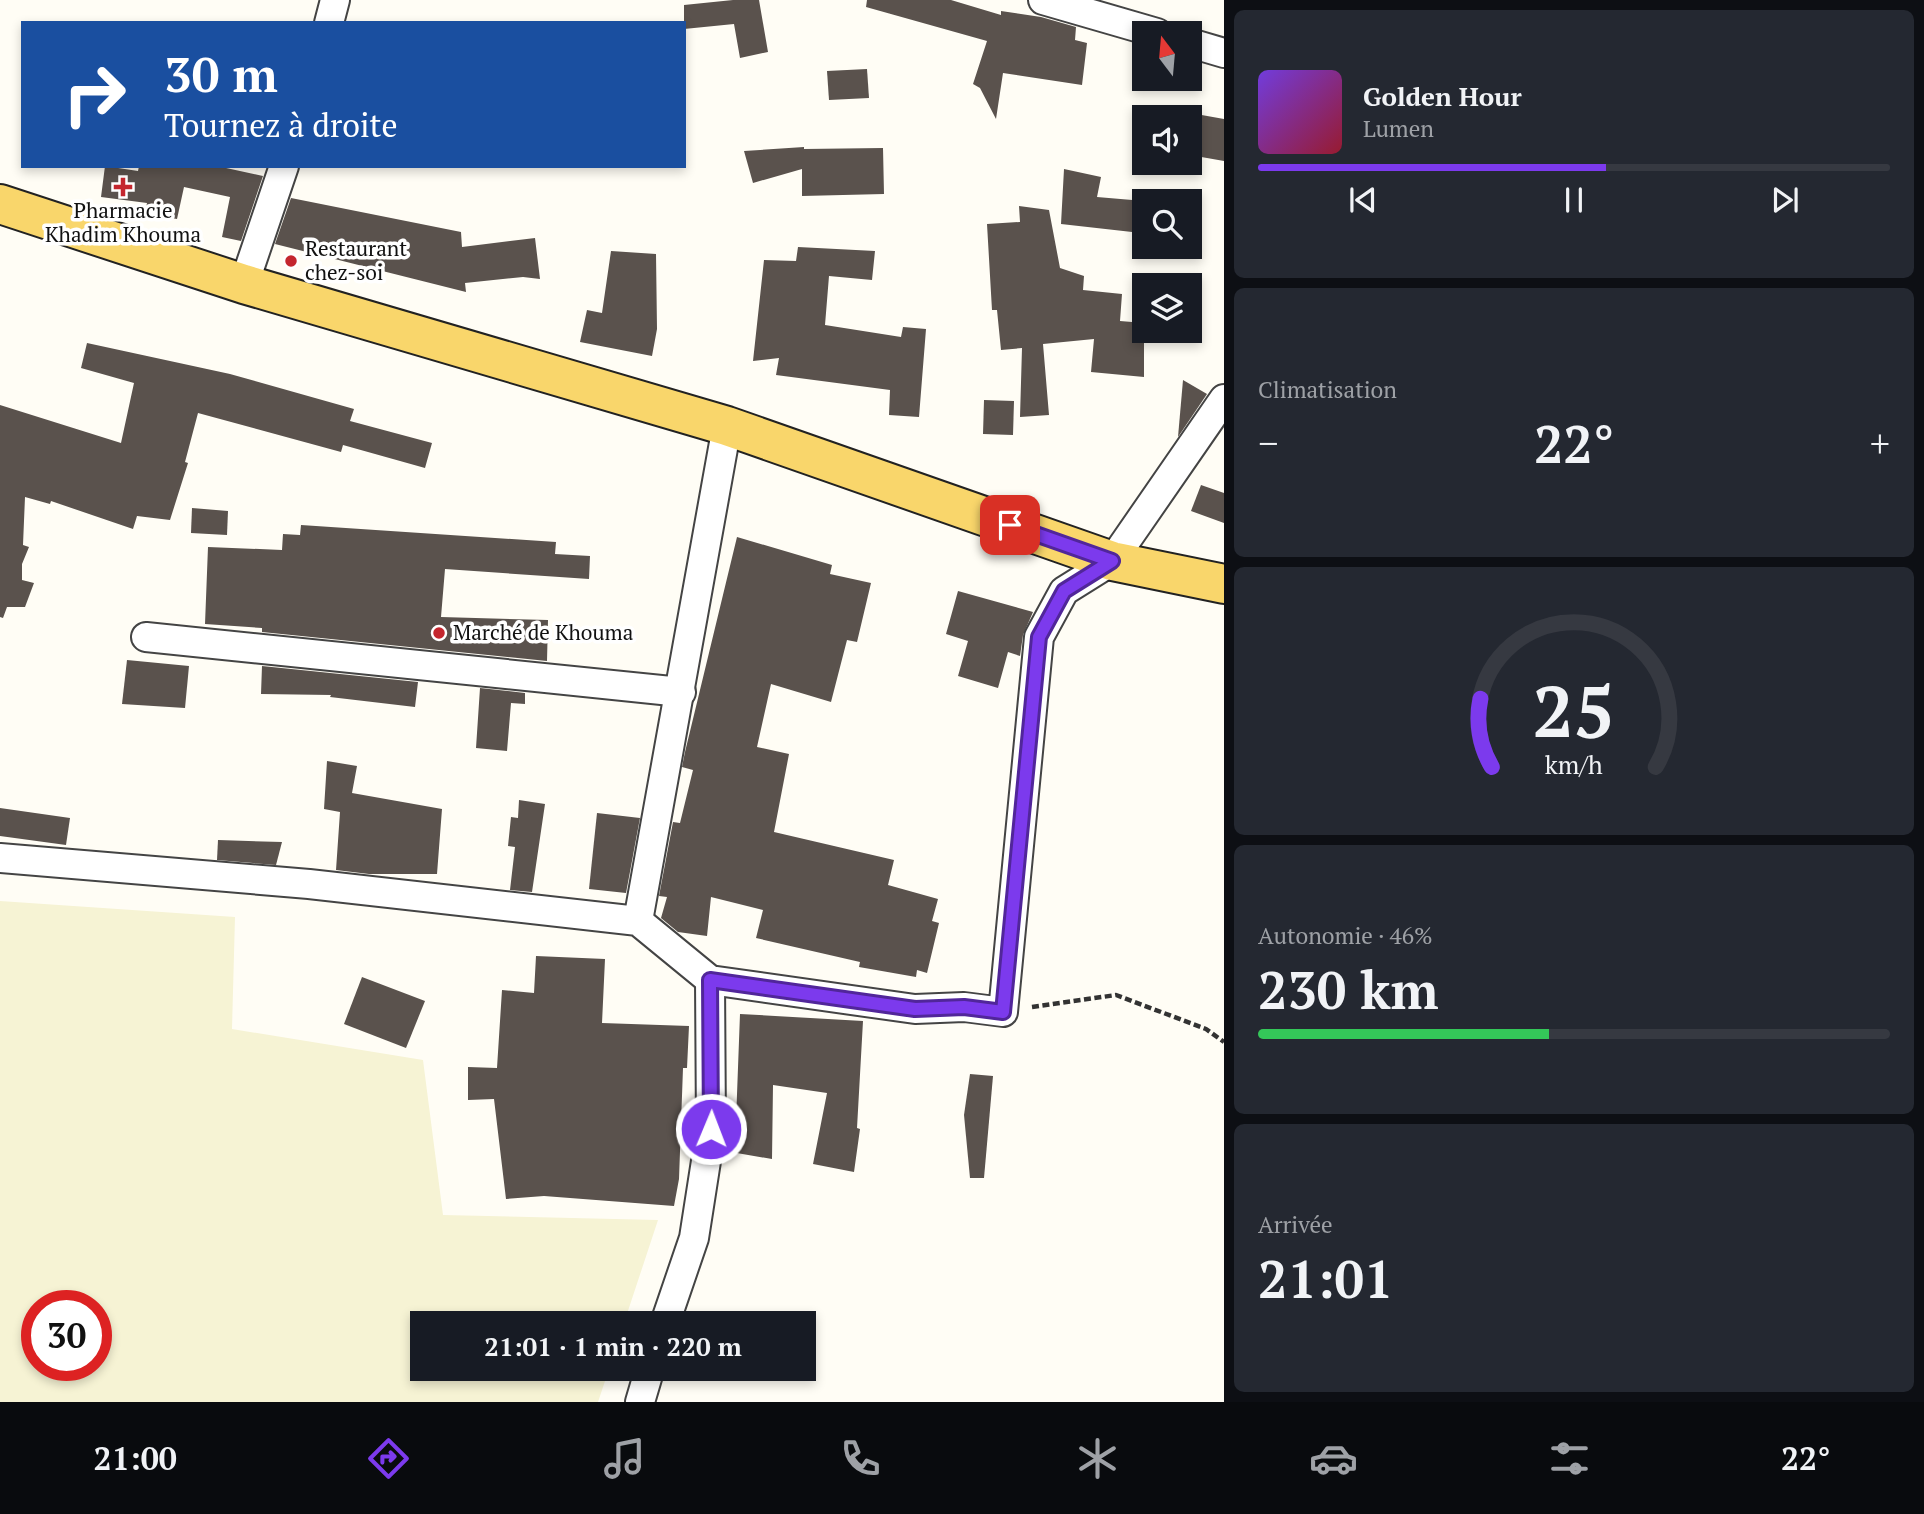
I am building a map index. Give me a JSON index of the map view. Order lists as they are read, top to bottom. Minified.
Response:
{"places":{"health":["Pharmacie Khadim Khouma"],"other":["Restaurant chez-soi","Marché de Khouma"]},"north":"top","page":{"turn":["30 m","Tournez à droite"],"song":["Golden Hour","Lumen"],"tile":["Climatisation",["Autonomie · 46%","230 km"],["Arrivée","21:01"]],"heat":["−","22°","+"],"limit":"30","trip":"21:01 · 1 min · 220 m","tabs":["21:00","22°"],"gauge":["25","km/h"]}}
